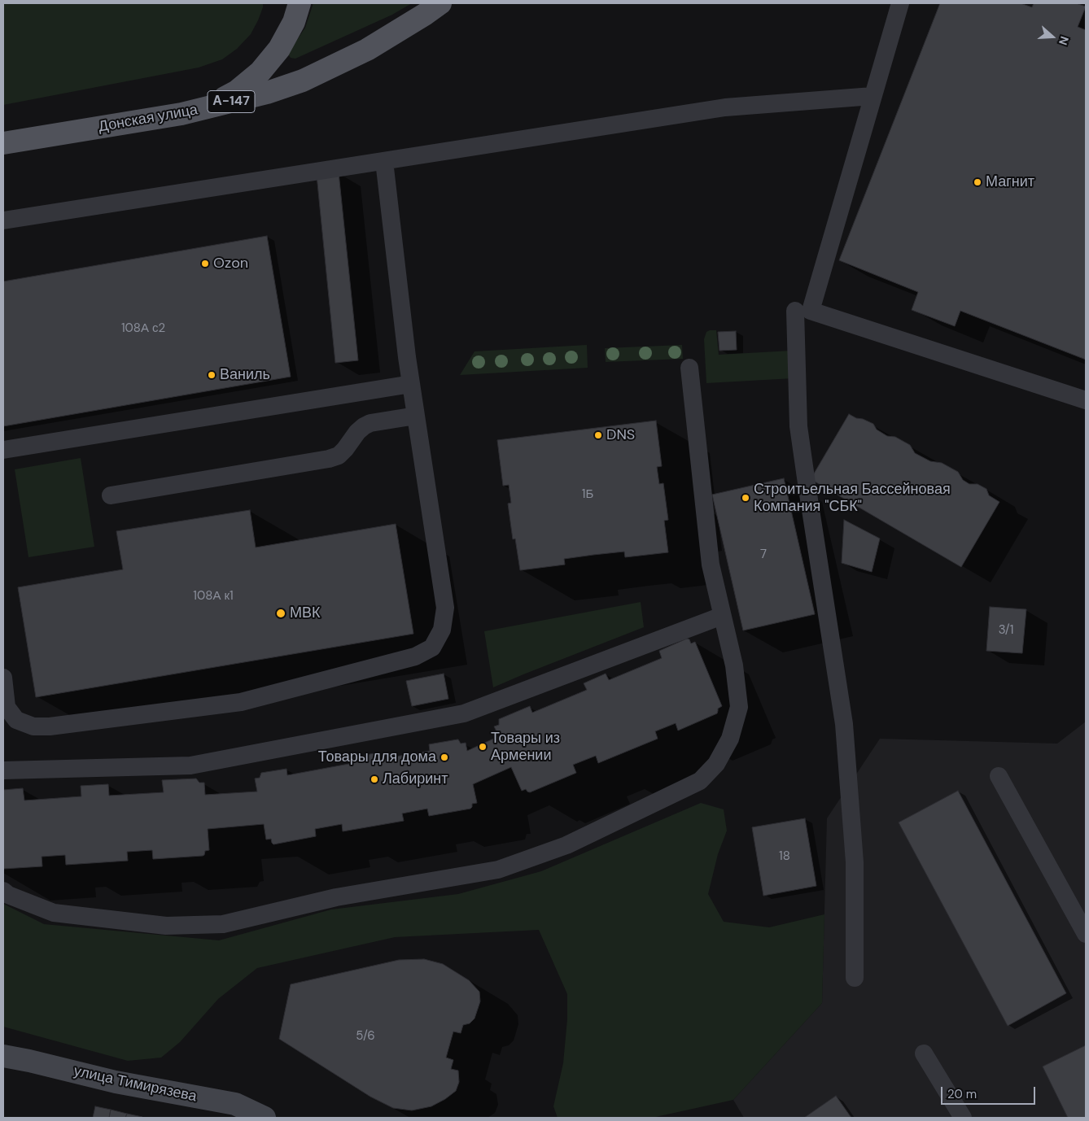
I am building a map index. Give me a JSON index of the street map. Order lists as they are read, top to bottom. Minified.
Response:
{"streets":{"main road":["А-147","Донская улица"],"street":["улица Тимирязева"]},"crossings":[["А-147","Донская улица"]],"places":["Магнит","Ozon","Ваниль","DNS","Строитьельная Бассейновая Компания \"СБК\"","МВК","Товары из Армении","Товары для дома","Лабиринт"],"house_numbers":["108А с2","1Б","7","108А к1","3/1","18","5/6"],"scale_bar":"20 m","north":"right"}
